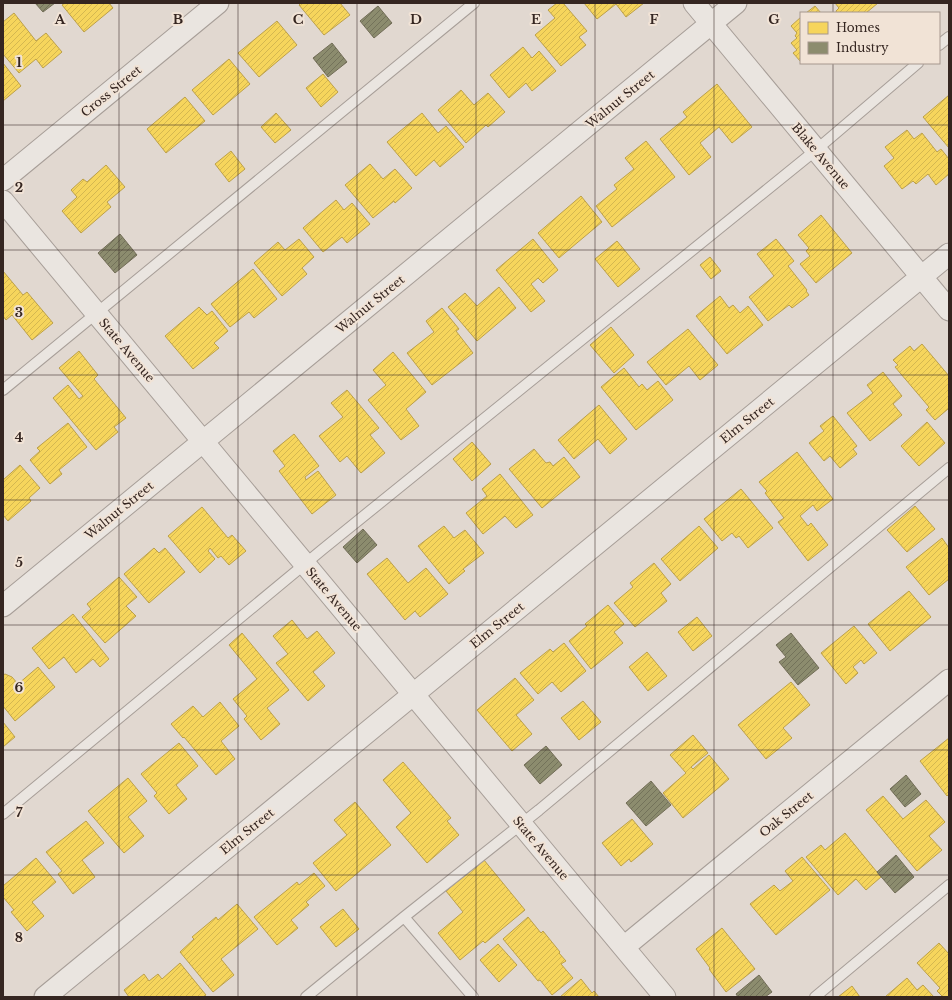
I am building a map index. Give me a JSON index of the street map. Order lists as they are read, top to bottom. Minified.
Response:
{"streets":{"street":["Cross Street","Walnut Street","Blake Avenue","State Avenue","Elm Street","Oak Street"]},"crossings":[["Walnut Street","Blake Avenue"],["Walnut Street","State Avenue"],["Blake Avenue","Elm Street"],["State Avenue","Elm Street"],["State Avenue","Oak Street"]],"legend":["Homes","Industry"],"grid":{"columns":["A","B","C","D","E","F","G"],"rows":["1","2","3","4","5","6","7","8"]}}
